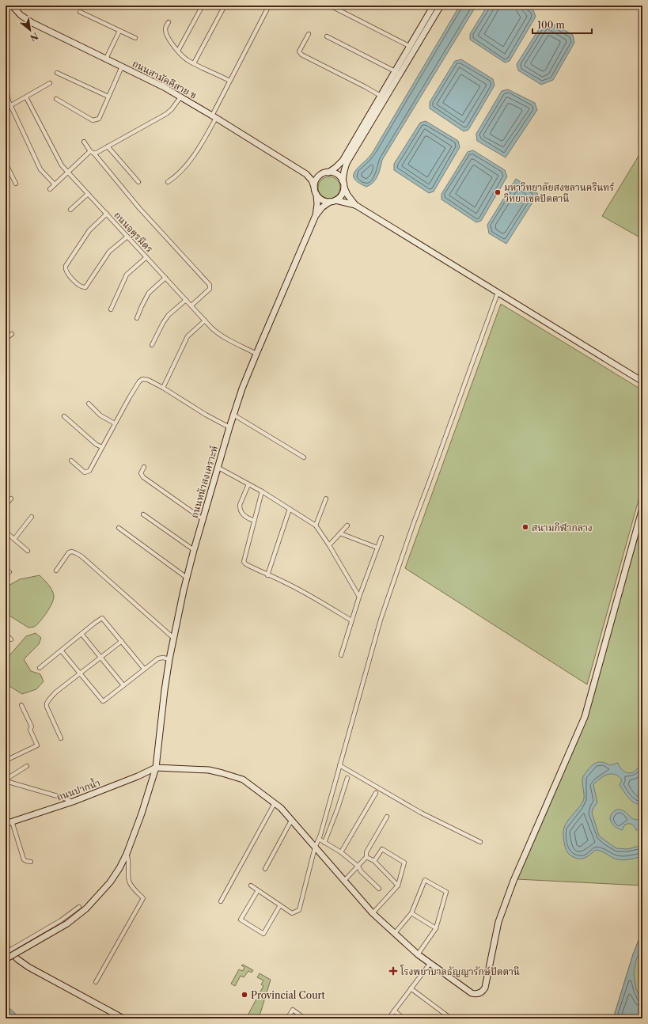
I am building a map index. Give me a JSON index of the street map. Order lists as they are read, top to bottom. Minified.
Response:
{"streets":{"main road":["ถนนสามัคคีสาย ข","ถนนหน้าสงเคราะห์","ถนนปากน้ำ"],"street":["ถนนจตุรมิตร"]},"crossings":[["ถนนสามัคคีสาย ข","ถนนหน้าสงเคราะห์"],["ถนนจตุรมิตร","ถนนหน้าสงเคราะห์"],["ถนนหน้าสงเคราะห์","ถนนปากน้ำ"]],"places":{"other":["มหาวิทยาลัยสงขลานครินทร์ วิทยาเขตปัตตานี","สนามกีฬากลาง","Provincial Court"],"health":["โรงพยาบาลธัญญารักษ์ปัตตานี"]},"scale_bar":"100 m","north":"bottom right"}
